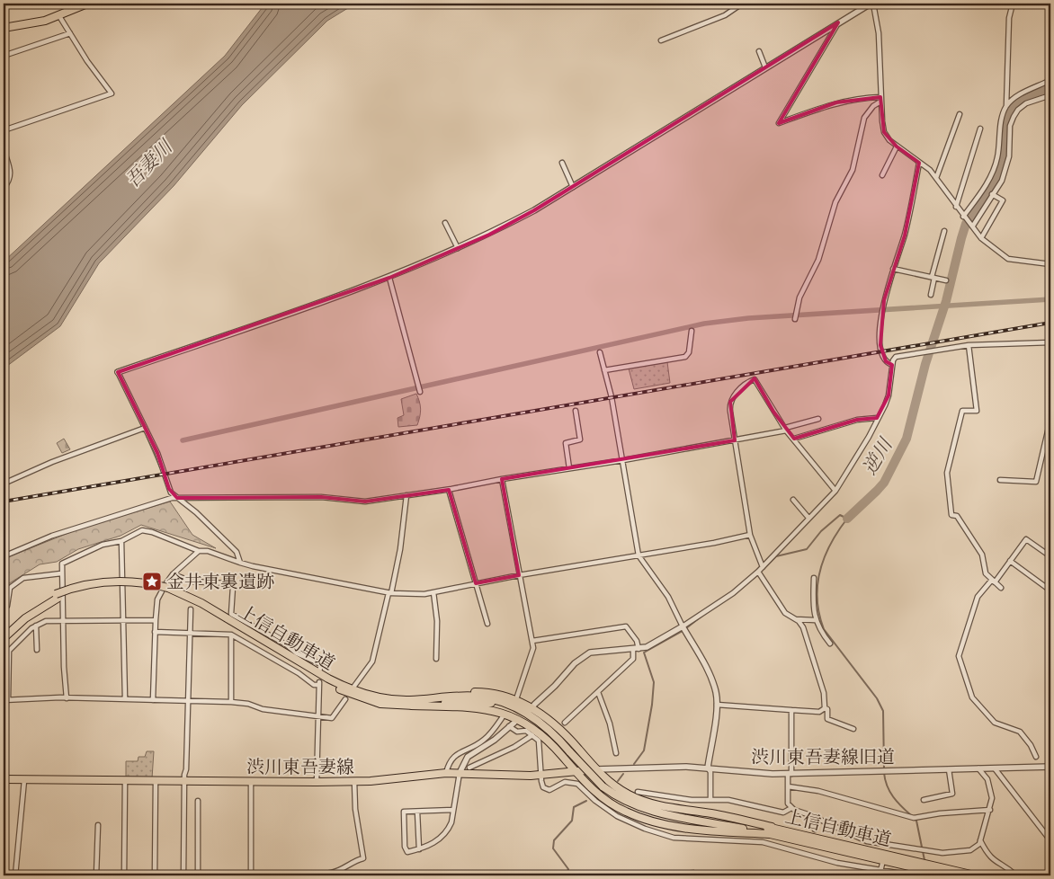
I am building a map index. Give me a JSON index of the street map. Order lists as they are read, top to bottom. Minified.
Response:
{"streets":{"main road":["上信自動車道","渋川東吾妻線"],"street":["渋川東吾妻線旧道"]},"crossings":[["渋川東吾妻線旧道","渋川東吾妻線"]],"water":["吾妻川","逆川"],"places":{"place":["金井東裏遺跡"]}}
